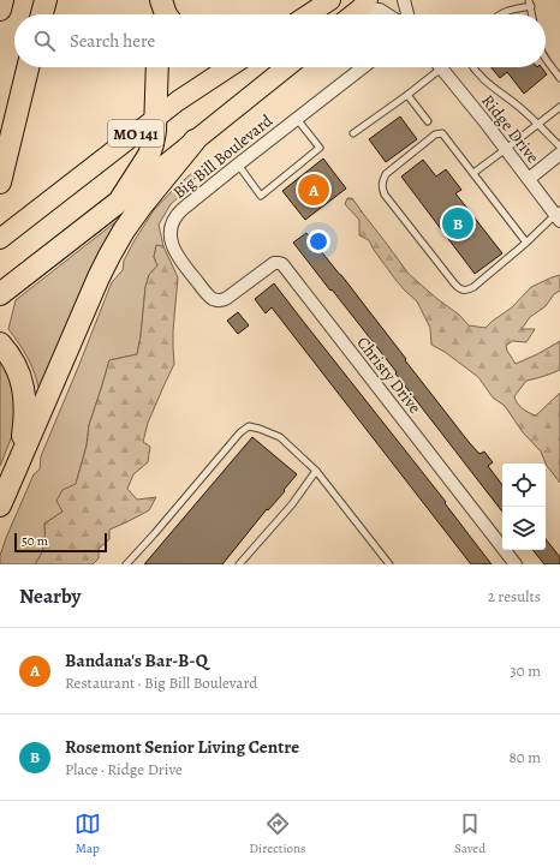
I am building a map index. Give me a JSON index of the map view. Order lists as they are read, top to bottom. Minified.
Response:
{"streets":{"highway":["MO 141"],"street":["Ridge Drive","Big Bill Boulevard","Christy Drive"]},"crossings":[["Big Bill Boulevard","Christy Drive"]],"scale_bar":"50 m","page":{"search":"Search here","pins":["A","B"],"scale":"50 m","heading":["Nearby","2 results"],"list":[{"mark":"A","name":"Bandana's Bar-B-Q","note":"Restaurant · Big Bill Boulevard","value":"30 m"},{"mark":"B","name":"Rosemont Senior Living Centre","note":"Place · Ridge Drive","value":"80 m"}],"nav":["Map","Directions","Saved"]}}
